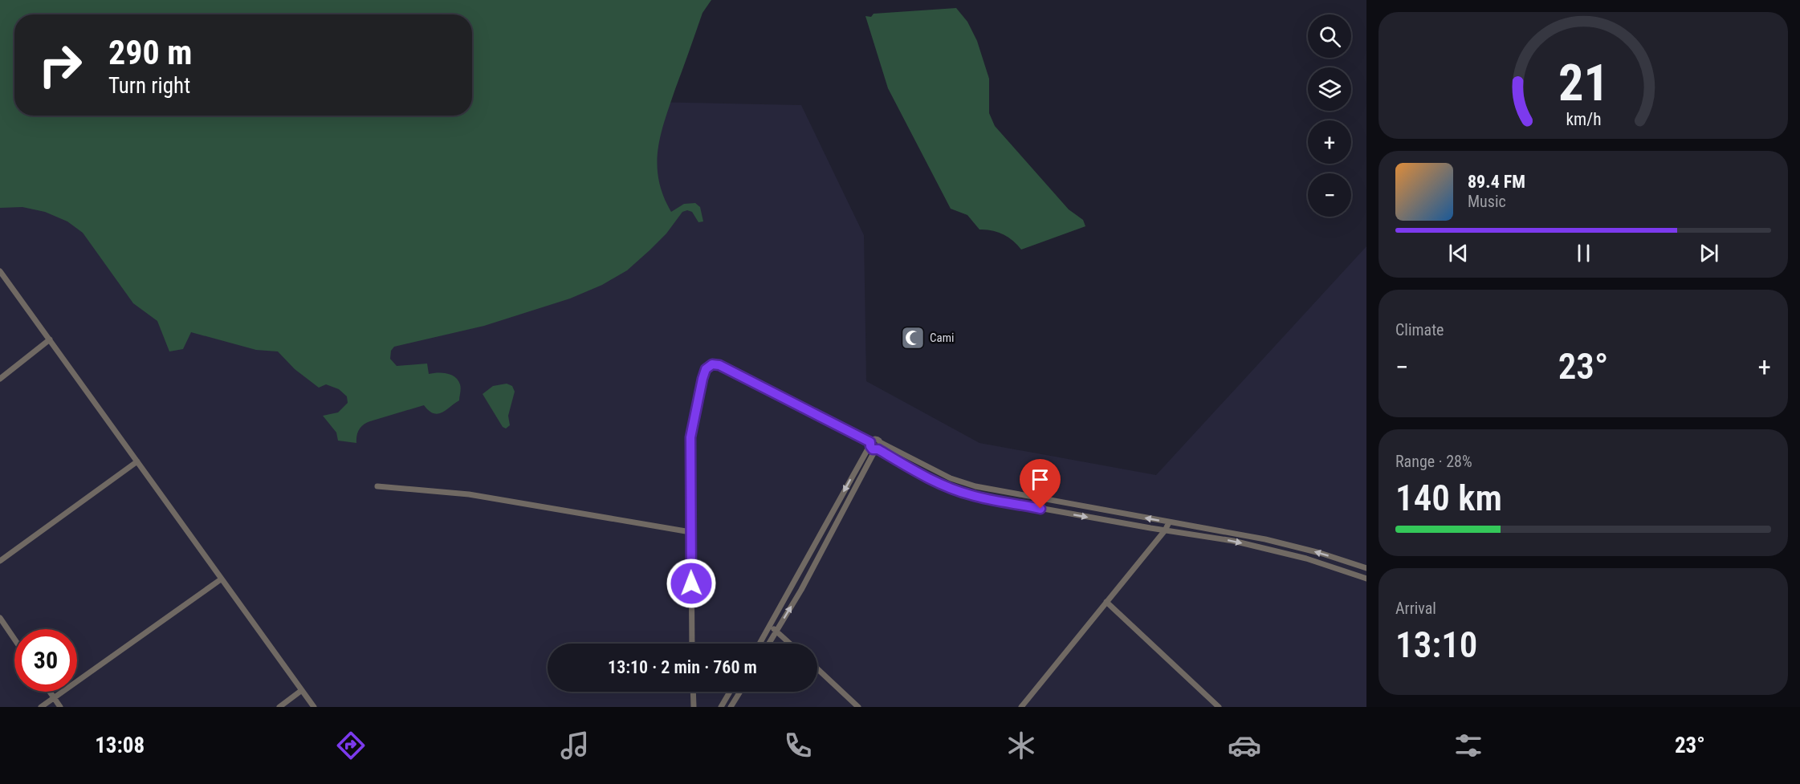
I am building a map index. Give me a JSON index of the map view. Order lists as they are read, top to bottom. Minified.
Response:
{"places":{"mosque":["Cami"]},"page":{"map_buttons":["+","−"],"turn":["290 m","Turn right"],"song":["89.4 FM","Music"],"tile":["Climate",["Range · 28%","140 km"],["Arrival","13:10"]],"heat":["−","23°","+"],"limit":"30","trip":"13:10 · 2 min · 760 m","tabs":["13:08","23°"],"gauge":["21","km/h"]}}
